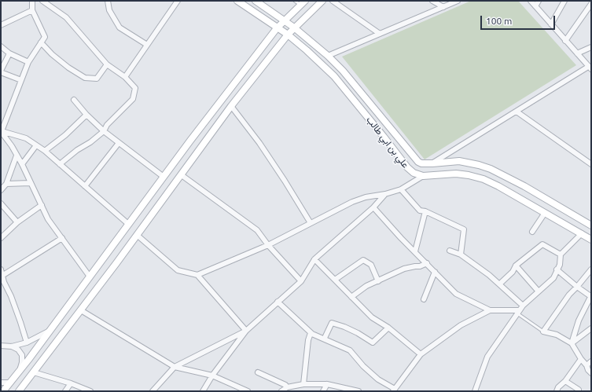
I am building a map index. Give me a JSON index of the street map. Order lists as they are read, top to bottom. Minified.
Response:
{"streets":{"main road":["علي بن ابي طالب"]},"scale_bar":"100 m"}
